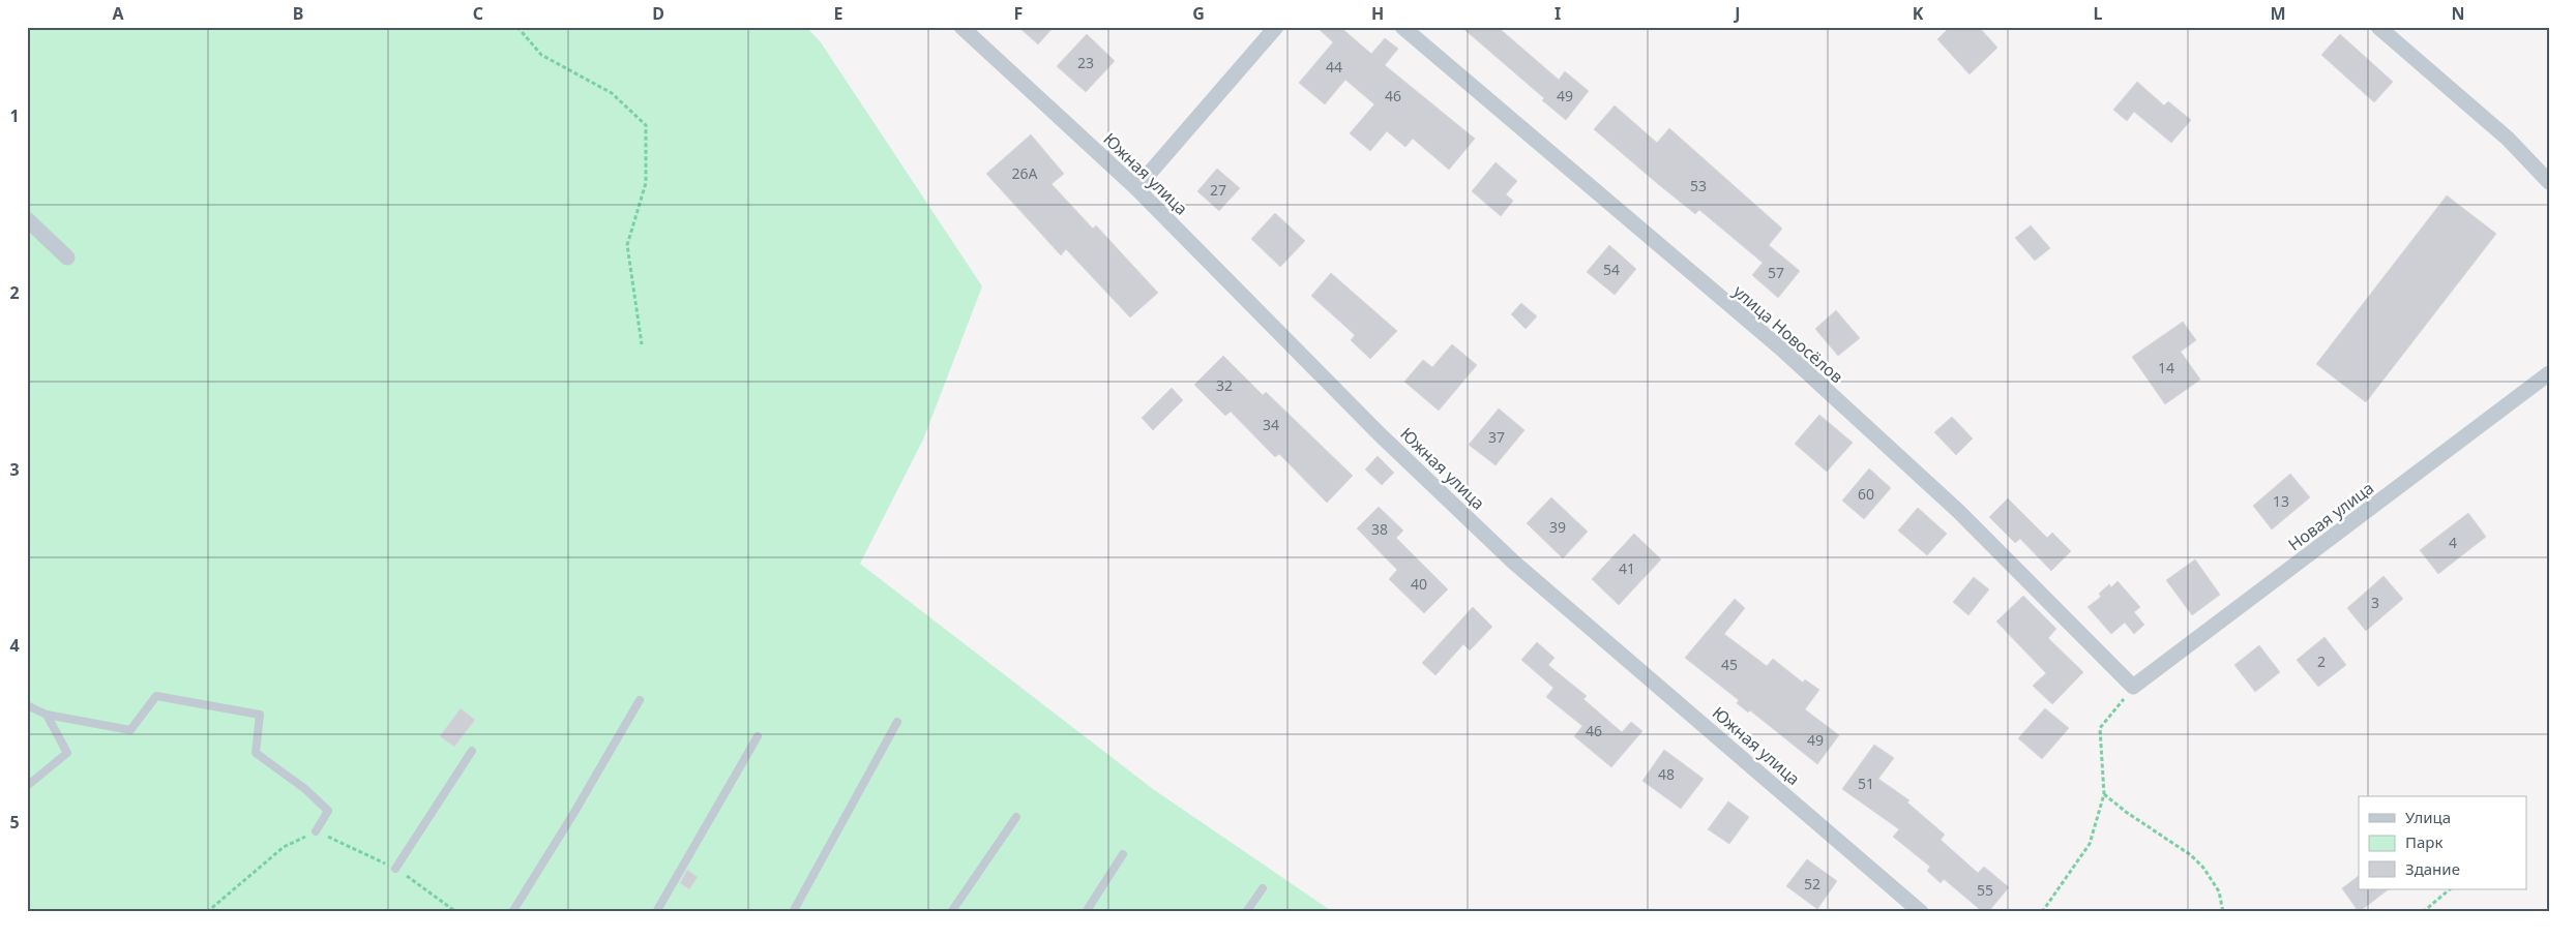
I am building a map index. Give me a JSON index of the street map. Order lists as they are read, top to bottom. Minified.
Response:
{"streets":{"street":["Южная улица","улица Новосёлов","Новая улица"]},"crossings":[["улица Новосёлов","Новая улица"]],"house_numbers":["23","44","46","49","26А","53","27","54","57","14","32","34","37","60","13","39","38","4","41","40","3","2","45","46","49","48","51","52","55"],"legend":["Улица","Парк","Здание"],"grid":{"columns":["A","B","C","D","E","F","G","H","I","J","K","L","M","N"],"rows":["1","2","3","4","5"]}}
